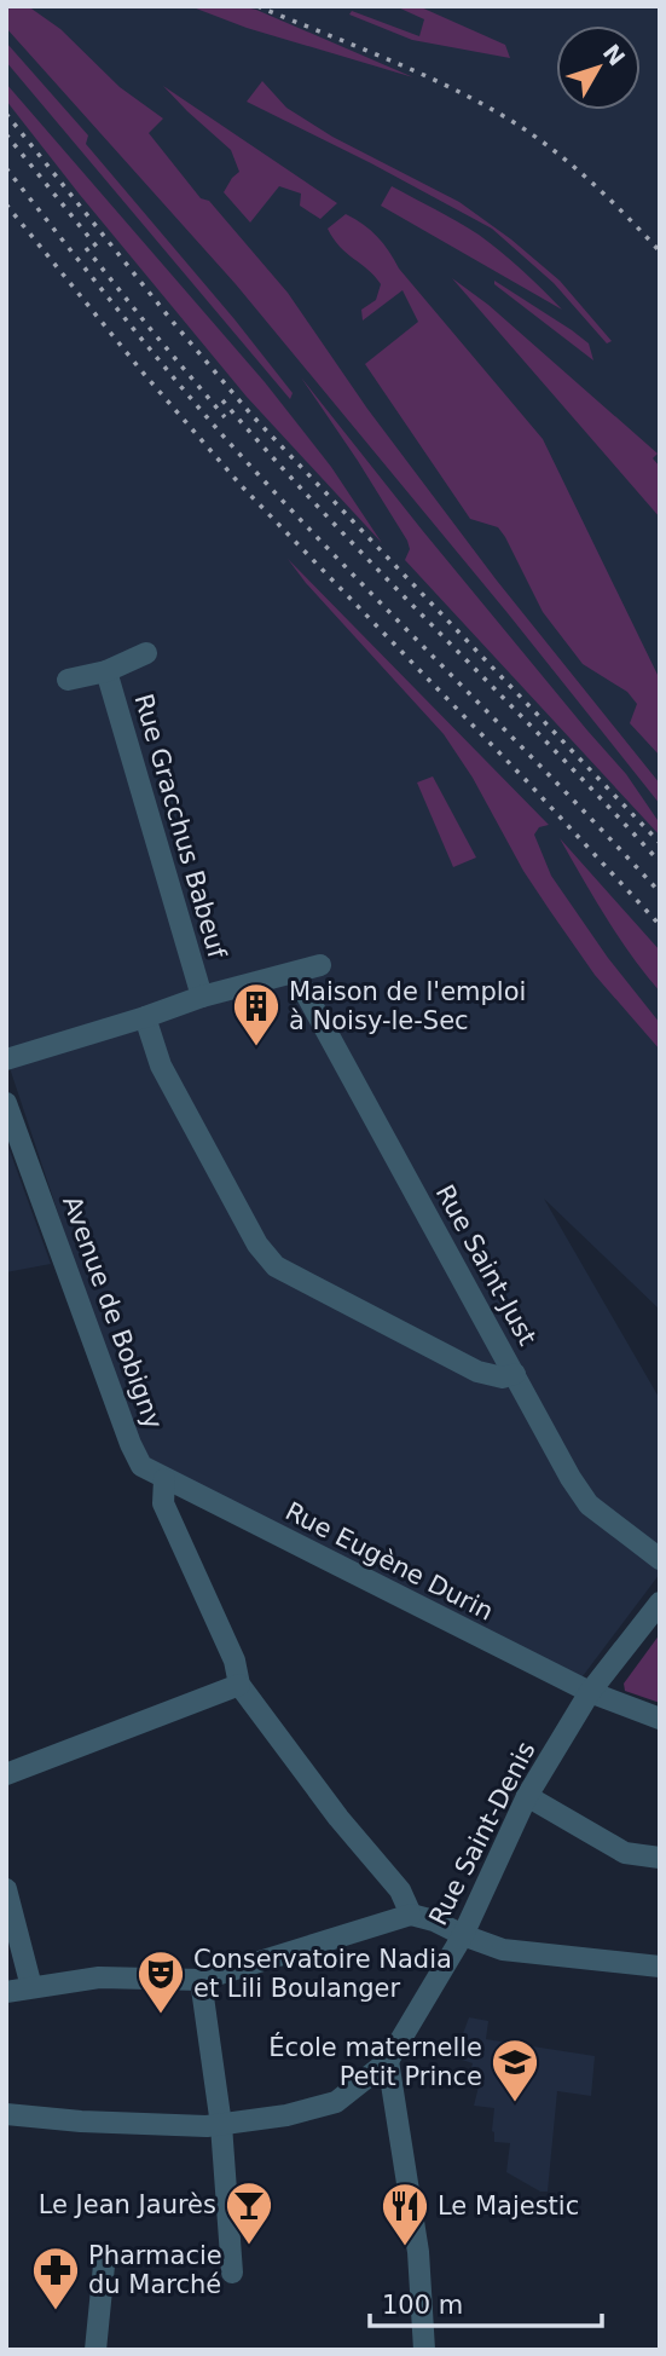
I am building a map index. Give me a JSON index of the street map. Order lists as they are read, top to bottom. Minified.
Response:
{"streets":{"street":["Rue Gracchus Babeuf","Rue Saint-Just","Avenue de Bobigny","Rue Eugène Durin","Rue Saint-Denis"]},"crossings":[["Avenue de Bobigny","Rue Eugène Durin"],["Rue Eugène Durin","Rue Saint-Denis"]],"places":{"building":["Maison de l'emploi à Noisy-le-Sec"],"theatre":["Conservatoire Nadia et Lili Boulanger"],"school or university":["École maternelle Petit Prince"],"bar":["Le Jean Jaurès"],"restaurant":["Le Majestic"],"pharmacy":["Pharmacie du Marché"]},"scale_bar":"100 m","north":"top right"}
